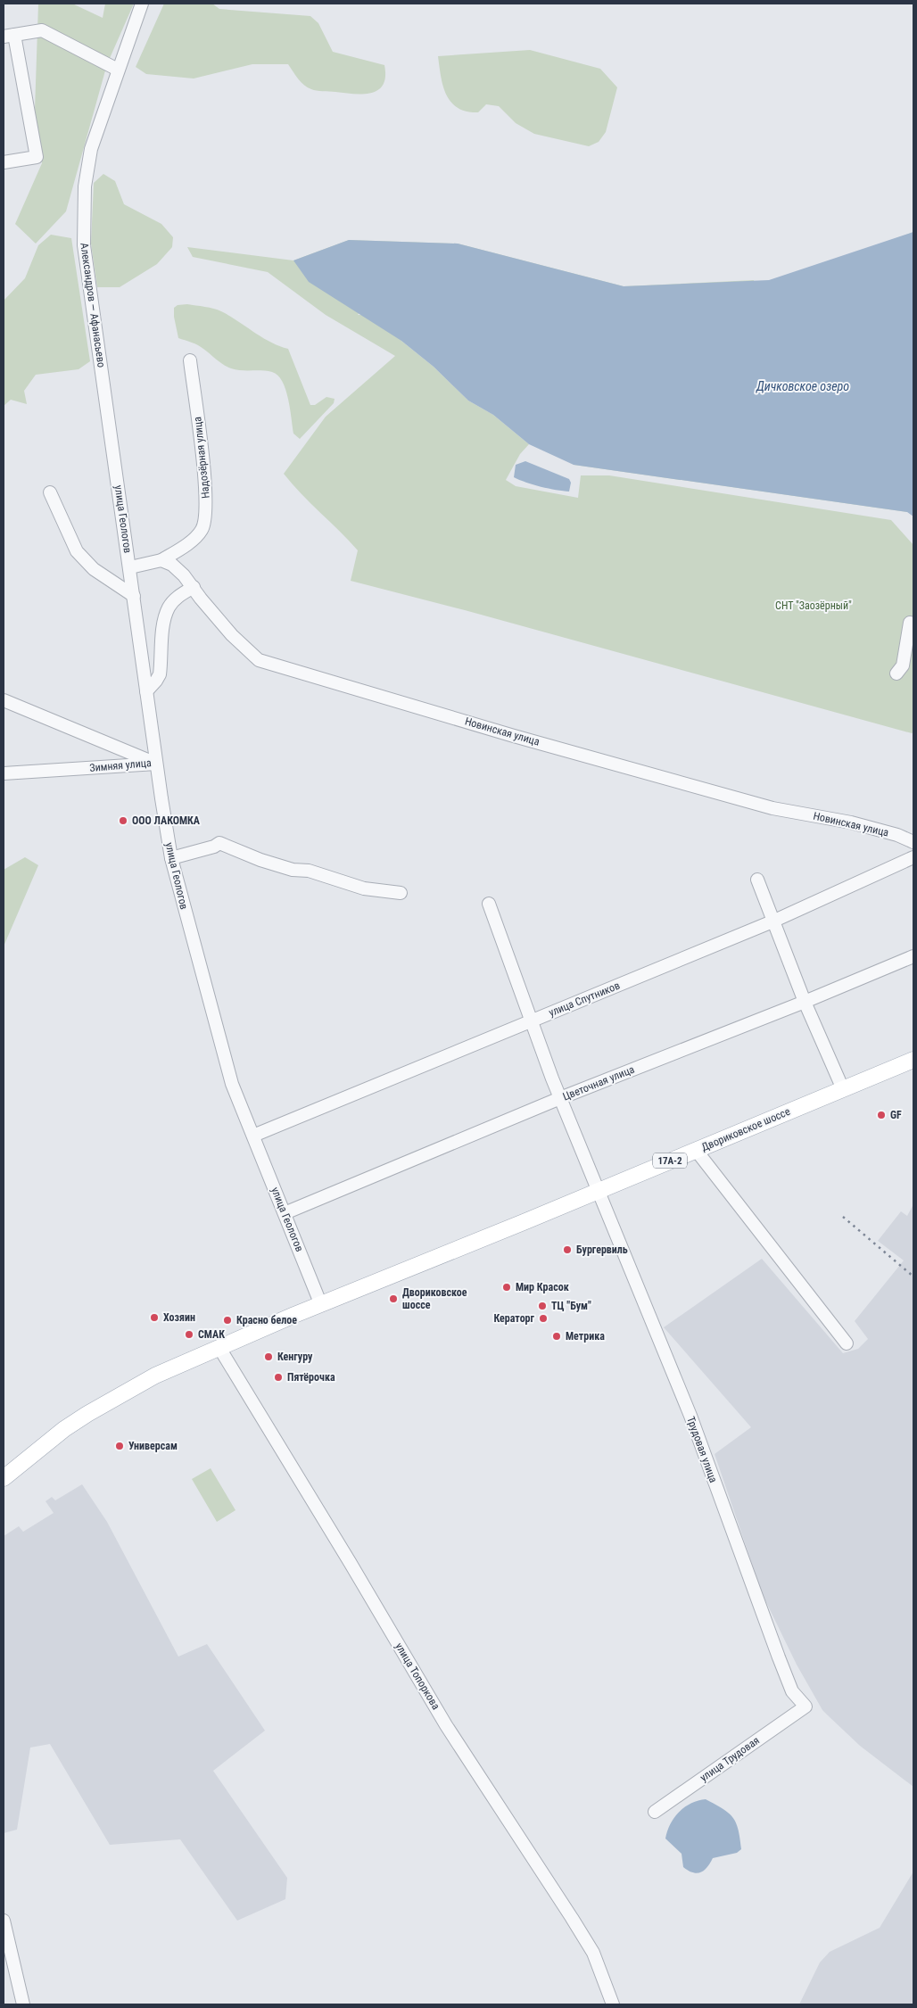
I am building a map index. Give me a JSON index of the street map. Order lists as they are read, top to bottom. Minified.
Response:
{"streets":{"main road":["Двориковское шоссе","17А-2"],"street":["Александров — Афанасьево","Надозёрная улица","улица Геологов","Новинская улица","Зимняя улица","улица Спутников","Цветочная улица","Трудовая улица","улица Топоркова","улица Трудовая"]},"crossings":[["Александров — Афанасьево","улица Геологов"],["Надозёрная улица","Новинская улица"],["улица Геологов","Зимняя улица"],["улица Геологов","улица Спутников"],["улица Геологов","Цветочная улица"],["улица Геологов","Двориковское шоссе"],["улица Спутников","Трудовая улица"],["Цветочная улица","Трудовая улица"],["Двориковское шоссе","Трудовая улица"],["Двориковское шоссе","улица Топоркова"],["Трудовая улица","улица Трудовая"]],"water":["Дичковское озеро"],"parks":["СНТ \"Заозёрный\""],"places":["ООО ЛАКОМКА","GF","Бургервиль","Мир Красок","Двориковское шоссе","ТЦ \"Бум\"","Хозяин","Кераторг","Красно белое","СМАК","Метрика","Кенгуру","Пятёрочка","Универсам"]}
